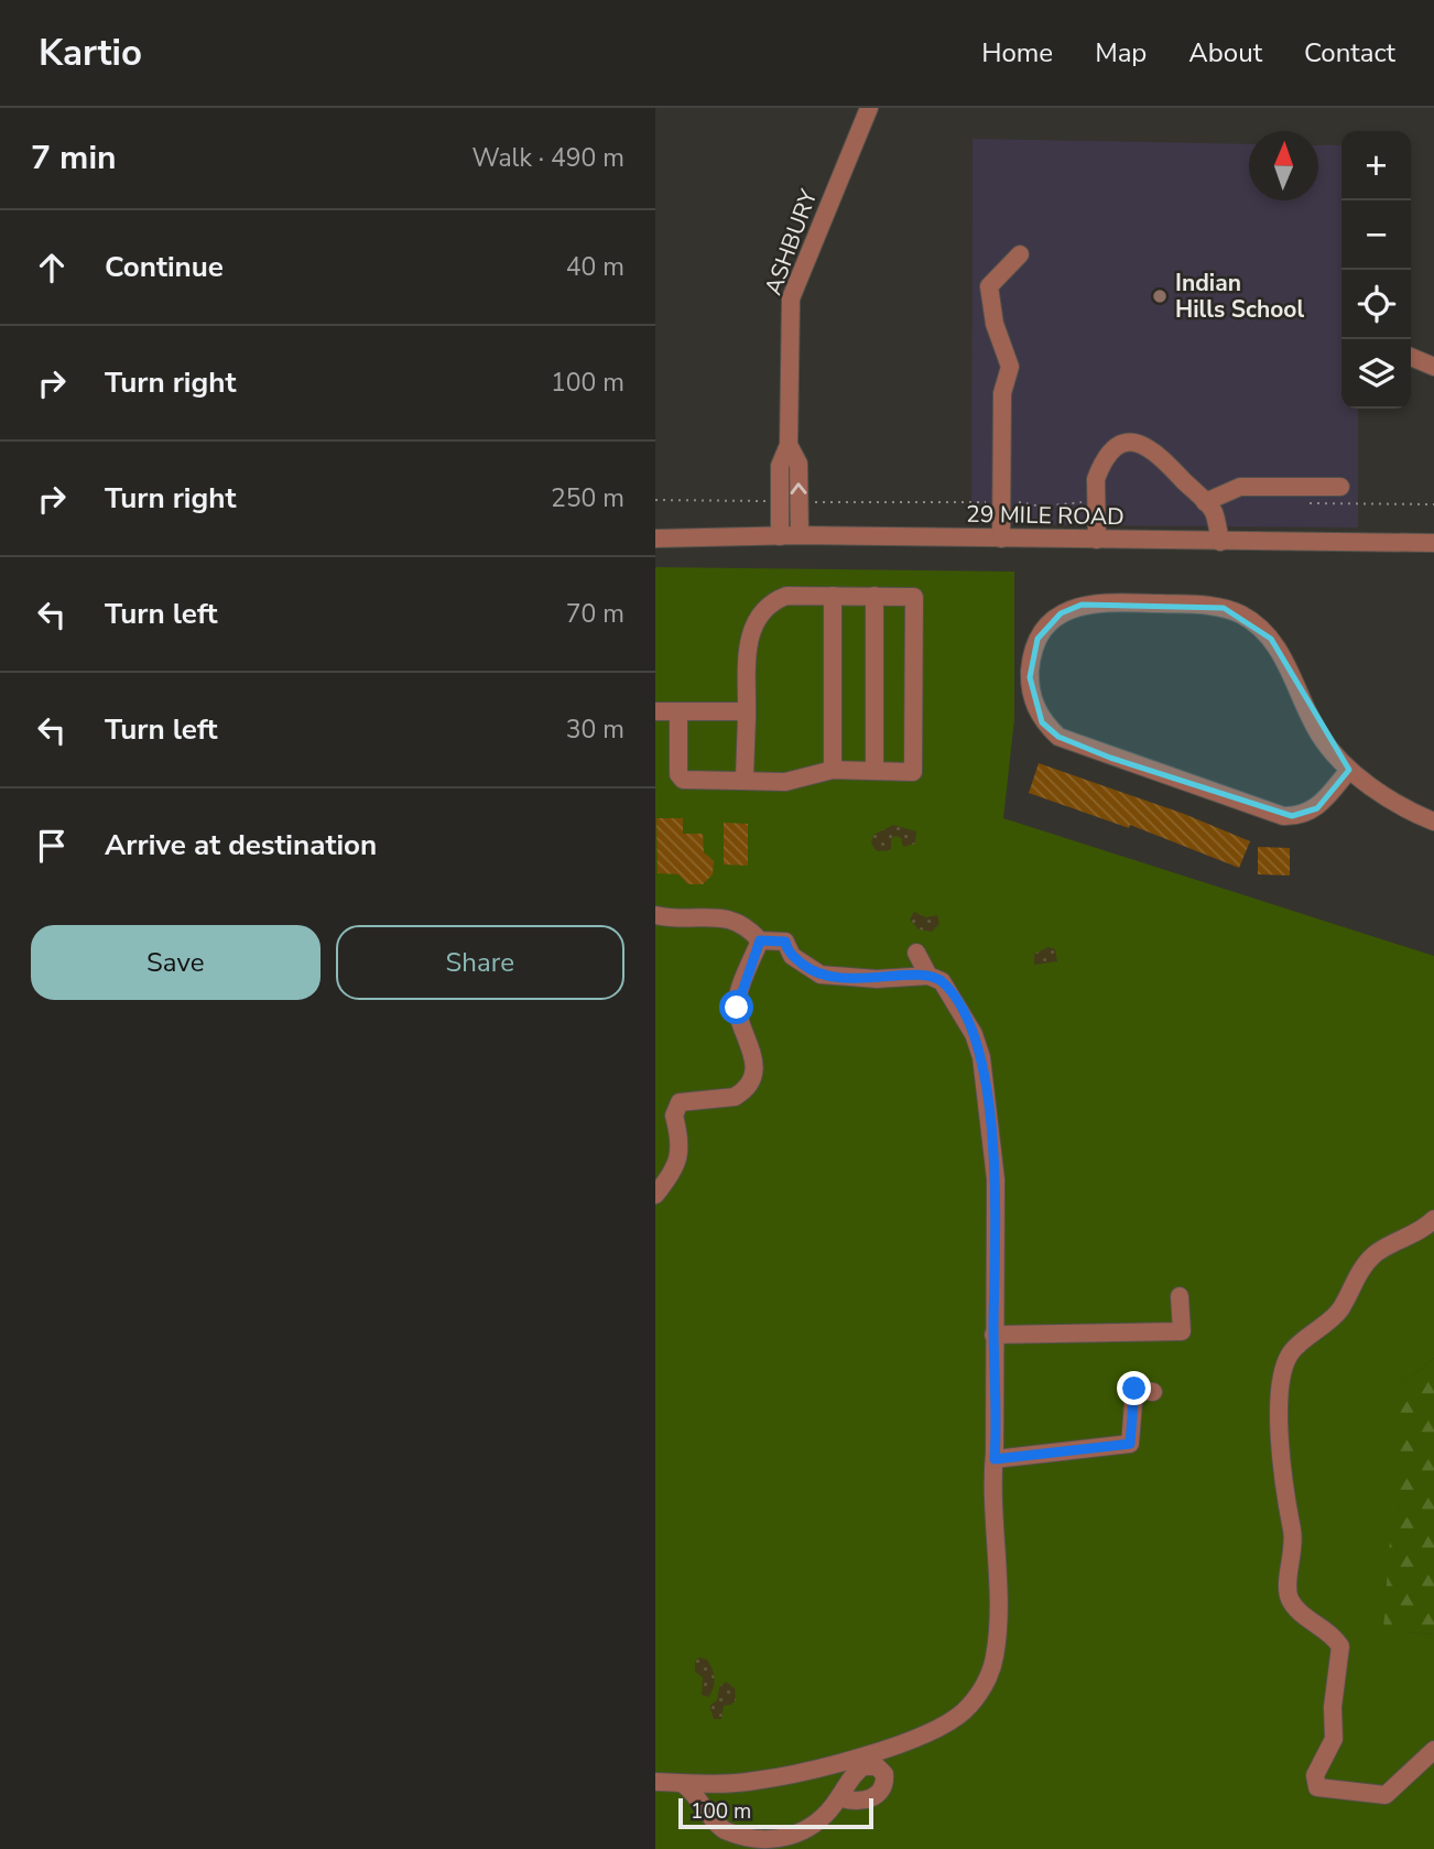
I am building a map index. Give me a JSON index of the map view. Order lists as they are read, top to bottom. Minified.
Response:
{"streets":{"street":["ASHBURY","29 MILE ROAD"]},"places":["Indian Hills School"],"scale_bar":"100 m","north":"top","page":{"header":"Kartio","nav":["Home","Map","About","Contact"],"heading":["7 min","Walk · 490 m"],"map_buttons":["+","−"],"list":[["Continue","40 m"],["Turn right","100 m"],["Turn right","250 m"],["Turn left","70 m"],["Turn left","30 m"],"Arrive at destination"],"buttons":["Save","Share"],"scale":"100 m"}}
